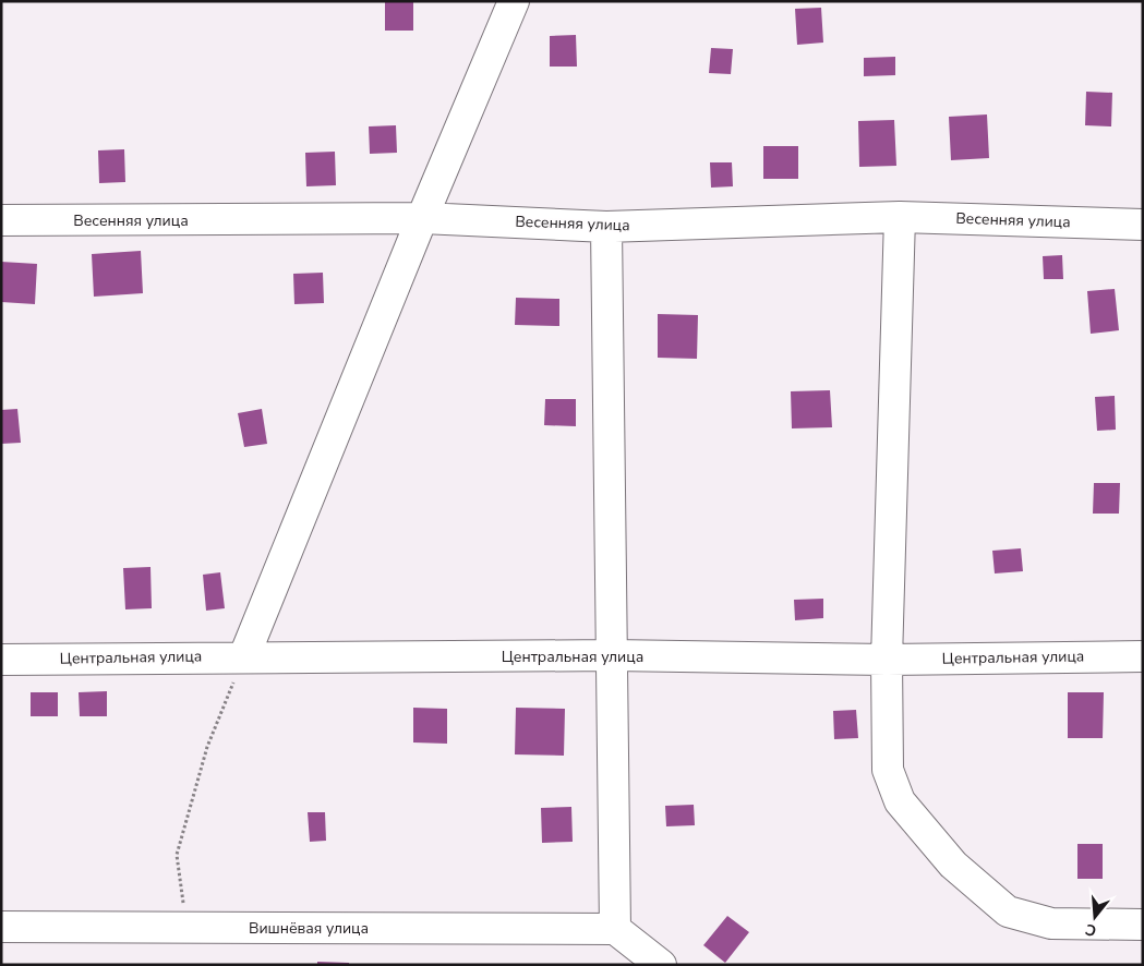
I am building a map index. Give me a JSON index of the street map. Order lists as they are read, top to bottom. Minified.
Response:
{"streets":{"street":["Весенняя улица","Центральная улица","Вишнёвая улица"]},"north":"bottom"}
